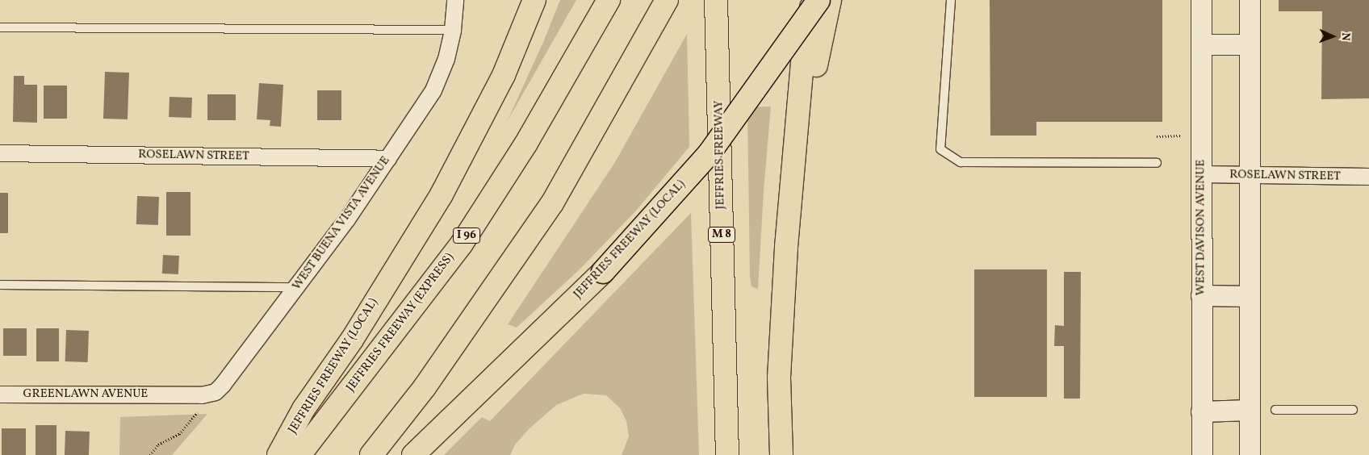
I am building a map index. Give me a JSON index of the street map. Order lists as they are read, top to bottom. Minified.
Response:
{"streets":{"highway":["JEFFRIES FREEWAY","M 8","I 96","JEFFRIES FREEWAY (LOCAL)","JEFFRIES FREEWAY (EXPRESS)"],"street":["ROSELAWN STREET","WEST BUENA VISTA AVENUE","WEST DAVISON AVENUE","GREENLAWN AVENUE"]},"crossings":[["ROSELAWN STREET","WEST BUENA VISTA AVENUE"],["ROSELAWN STREET","WEST DAVISON AVENUE"],["WEST BUENA VISTA AVENUE","GREENLAWN AVENUE"]],"north":"right"}
